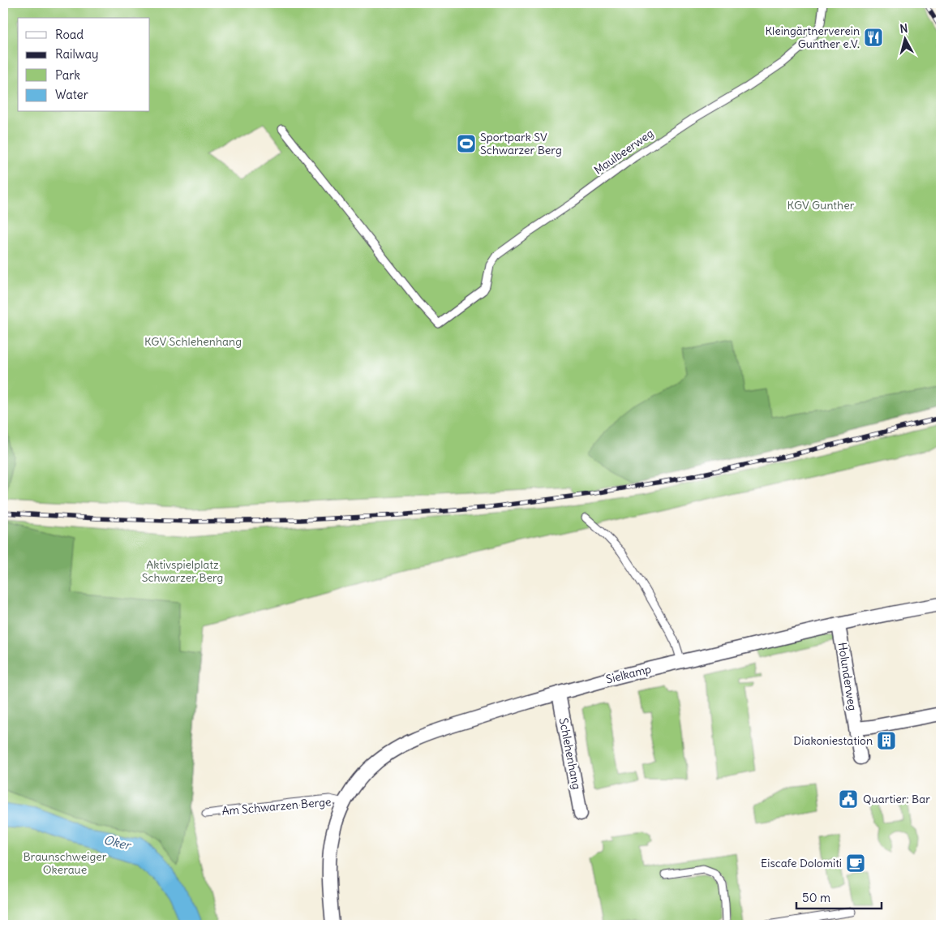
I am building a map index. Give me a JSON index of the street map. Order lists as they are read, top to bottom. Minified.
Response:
{"streets":{"street":["Sielkamp","Holunderweg","Schlehenhang","Am Schwarzen Berge"],"lane":["Maulbeerweg"]},"crossings":[["Sielkamp","Holunderweg"],["Sielkamp","Schlehenhang"],["Sielkamp","Am Schwarzen Berge"]],"water":["Oker"],"parks":["KGV Gunther","KGV Schlehenhang","Aktivspielplatz Schwarzer Berg","Braunschweiger Okeraue"],"places":{"restaurant":["Kleingärtnerverein Gunther e.V."],"sports":["Sportpark SV Schwarzer Berg"],"building":["Diakoniestation"],"public building":["Quartier: Bar"],"cafe":["Eiscafe Dolomiti"]},"legend":["Road","Railway","Park","Water"],"scale_bar":"50 m","north":"top"}
